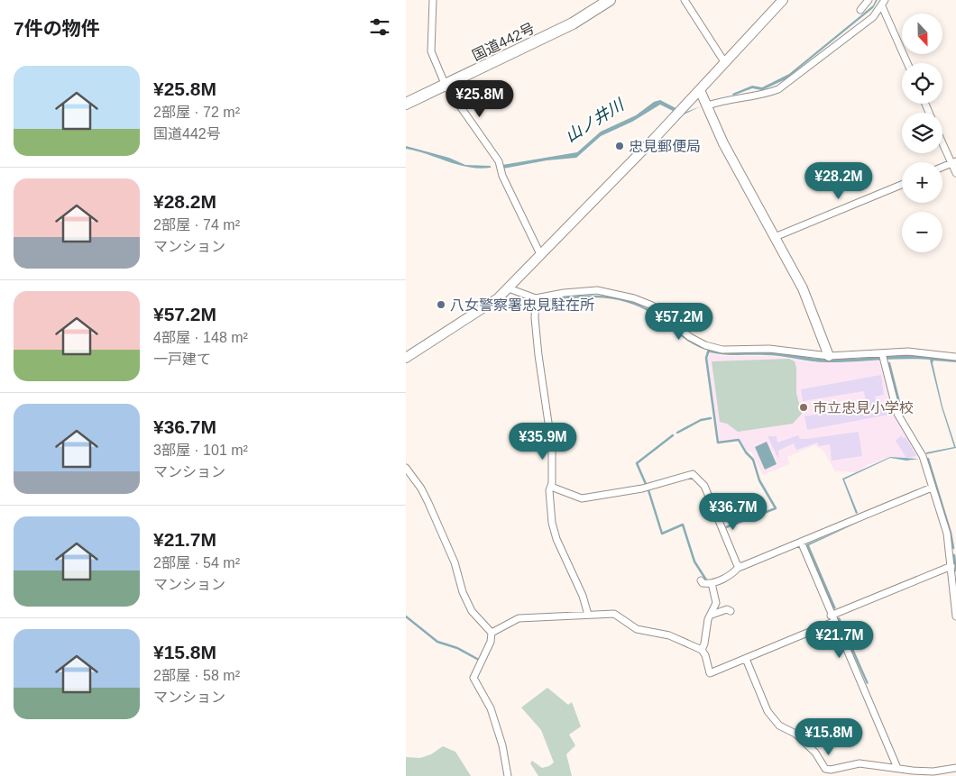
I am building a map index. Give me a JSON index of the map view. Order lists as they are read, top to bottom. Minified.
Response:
{"streets":{"highway":["国道442号"]},"water":["山ノ井川"],"places":["忠見郵便局","八女警察署忠見駐在所","市立忠見小学校"],"north":"bottom","page":{"heading":"7件の物件","map_buttons":["+","−"],"list":[{"name":"¥25.8M","note":"2部屋 · 72 m² · 国道442号"},{"name":"¥28.2M","note":"2部屋 · 74 m² · マンション"},{"name":"¥57.2M","note":"4部屋 · 148 m² · 一戸建て"},{"name":"¥36.7M","note":"3部屋 · 101 m² · マンション"},{"name":"¥21.7M","note":"2部屋 · 54 m² · マンション"},{"name":"¥15.8M","note":"2部屋 · 58 m² · マンション"}],"price":["¥25.8M","¥28.2M","¥57.2M","¥35.9M","¥36.7M","¥21.7M","¥15.8M"]}}
